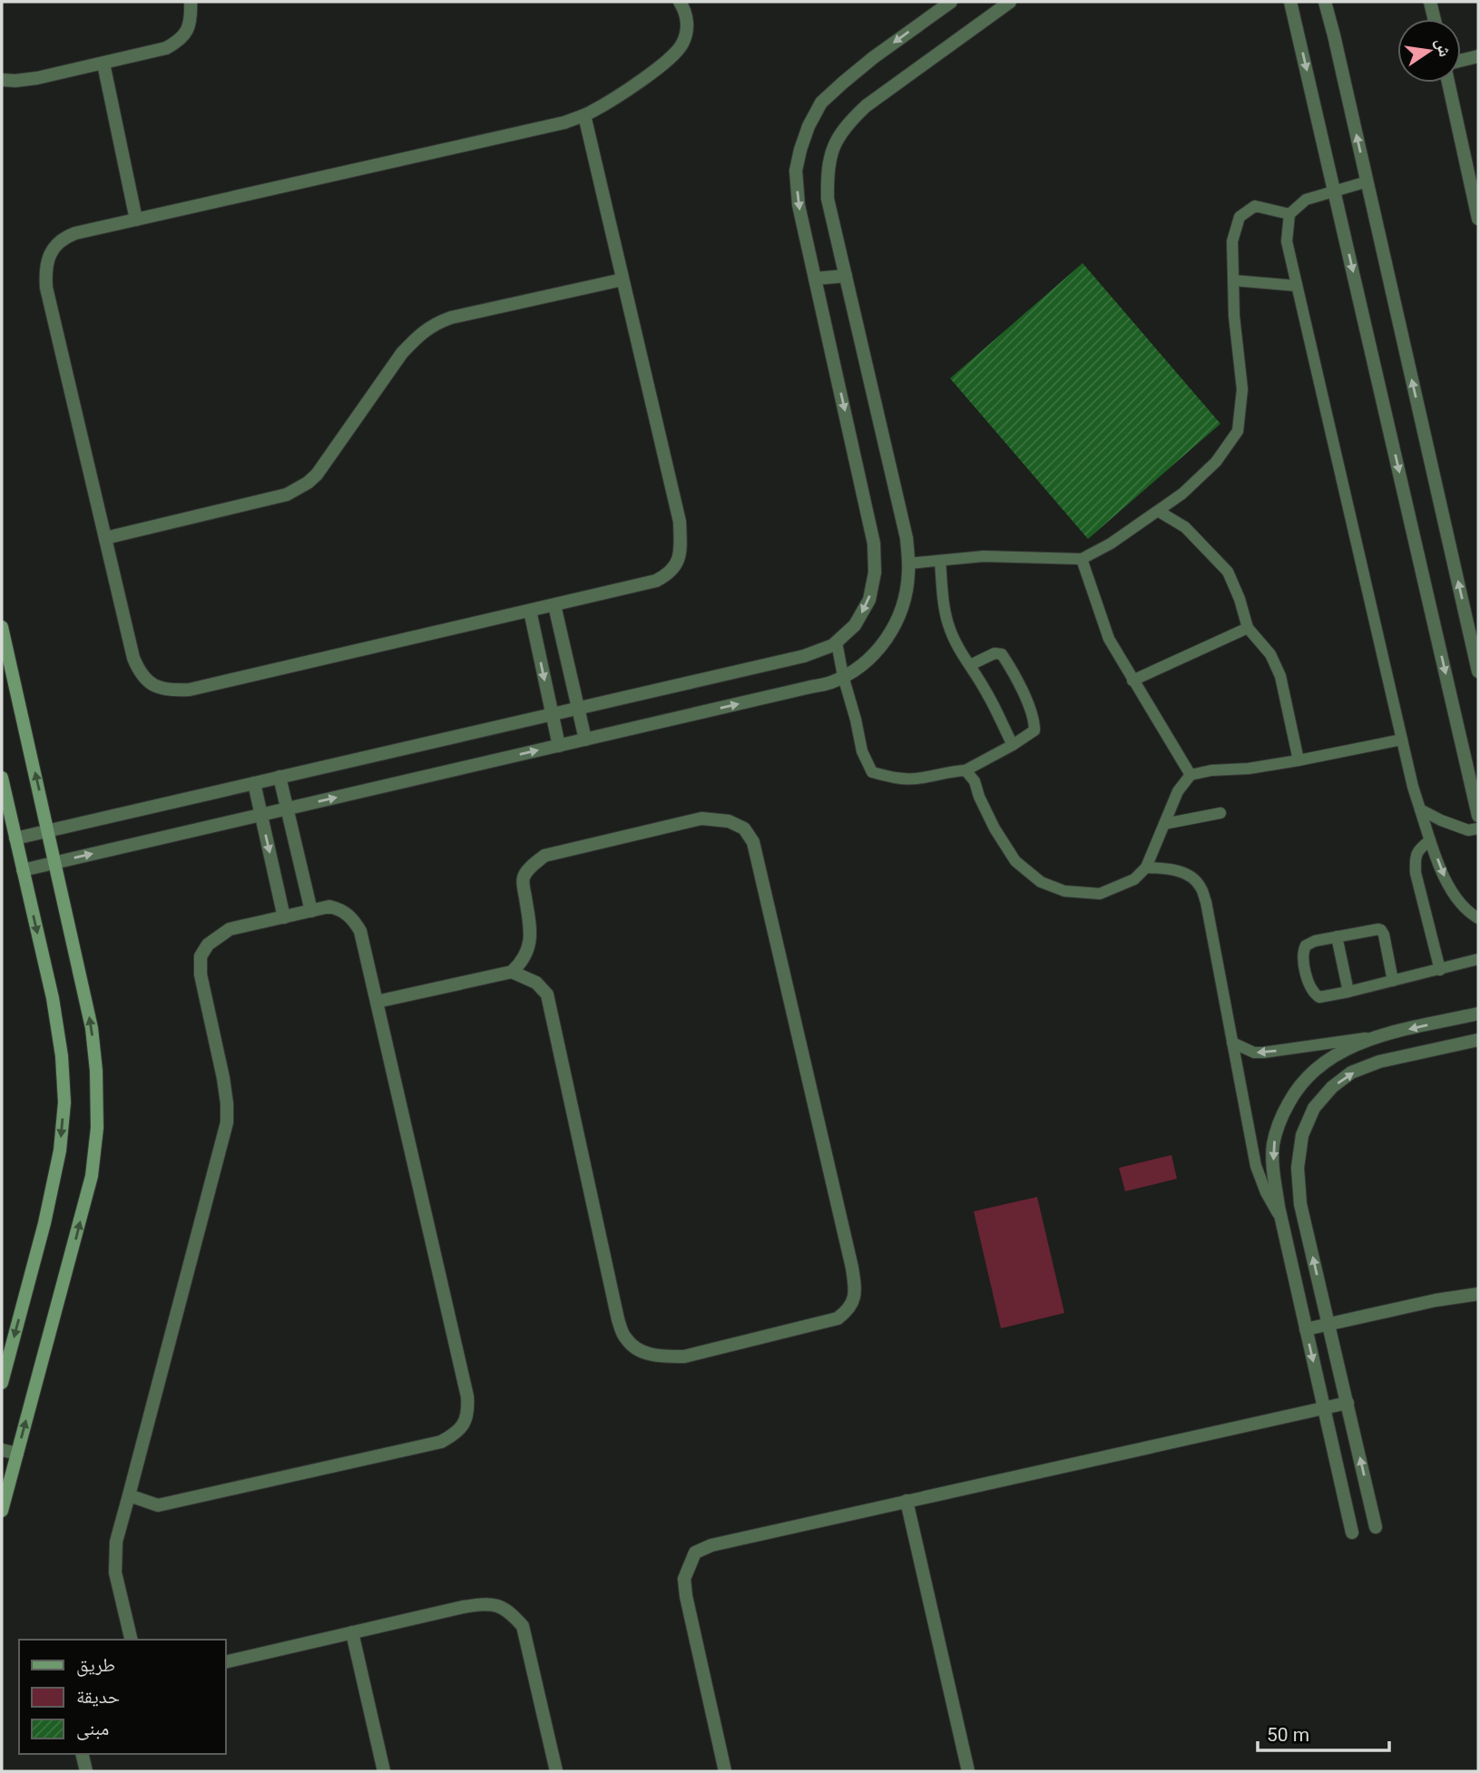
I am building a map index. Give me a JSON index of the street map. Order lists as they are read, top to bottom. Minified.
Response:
{"legend":["طريق","حديقة","مبنى"],"scale_bar":"50 m","north":"right"}
